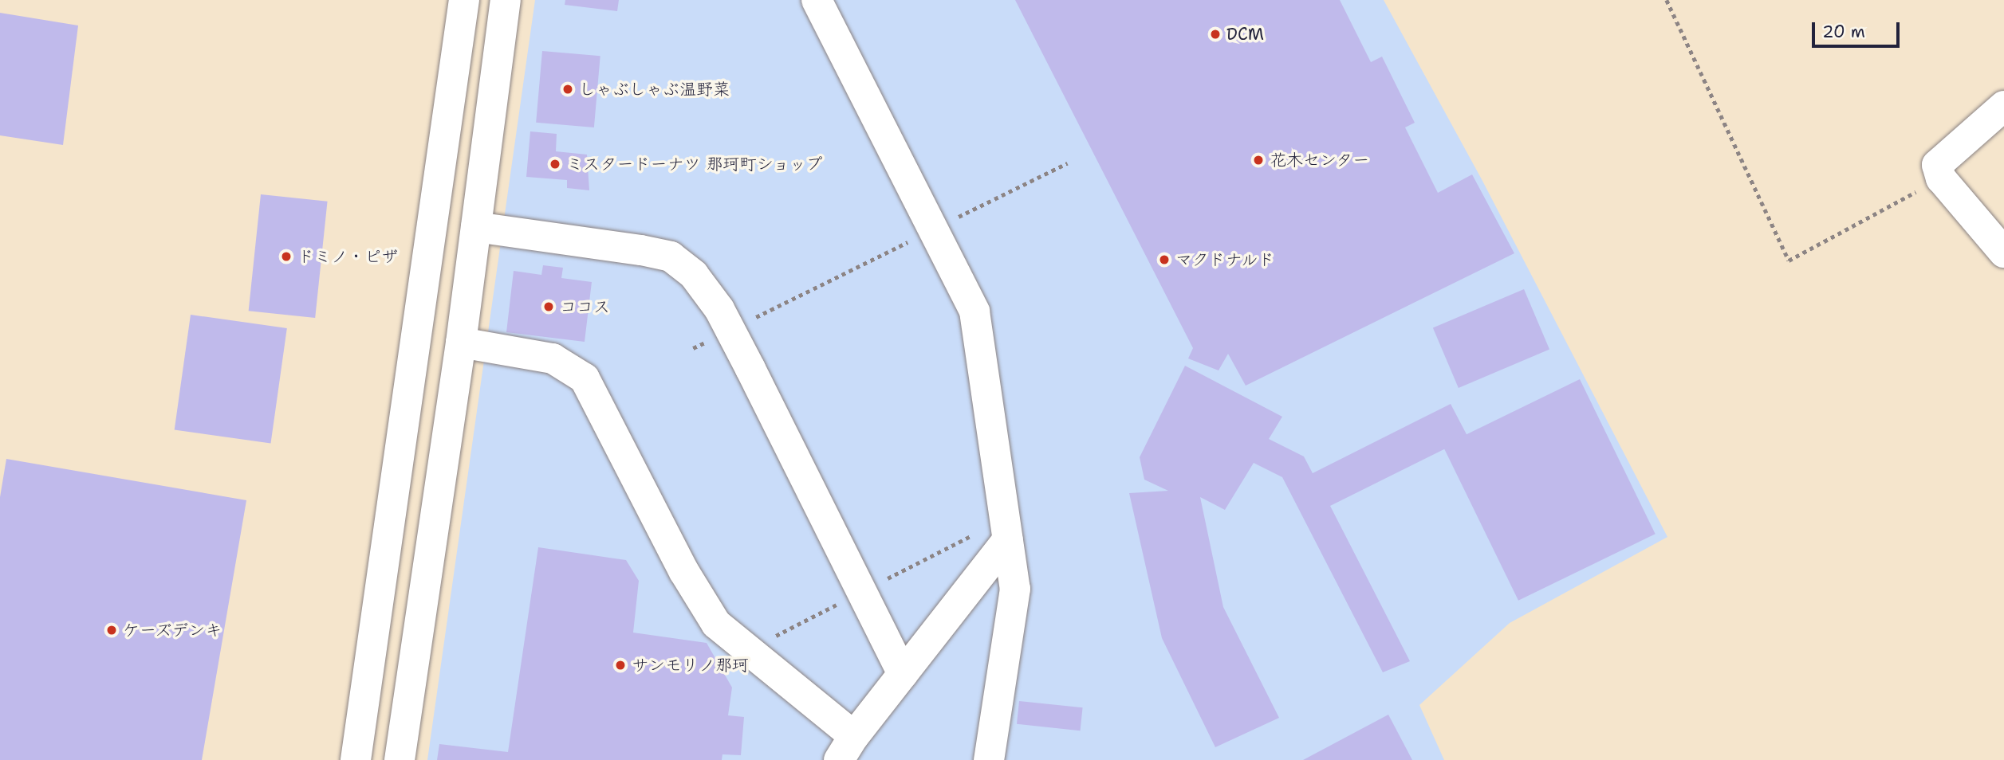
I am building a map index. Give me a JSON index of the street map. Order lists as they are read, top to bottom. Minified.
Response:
{"places":["DCM","しゃぶしゃぶ温野菜","花木センター","ミスタードーナツ 那珂町ショップ","ドミノ・ピザ","マクドナルド","ココス","ケーズデンキ","サンモリノ那珂"],"scale_bar":"20 m"}
